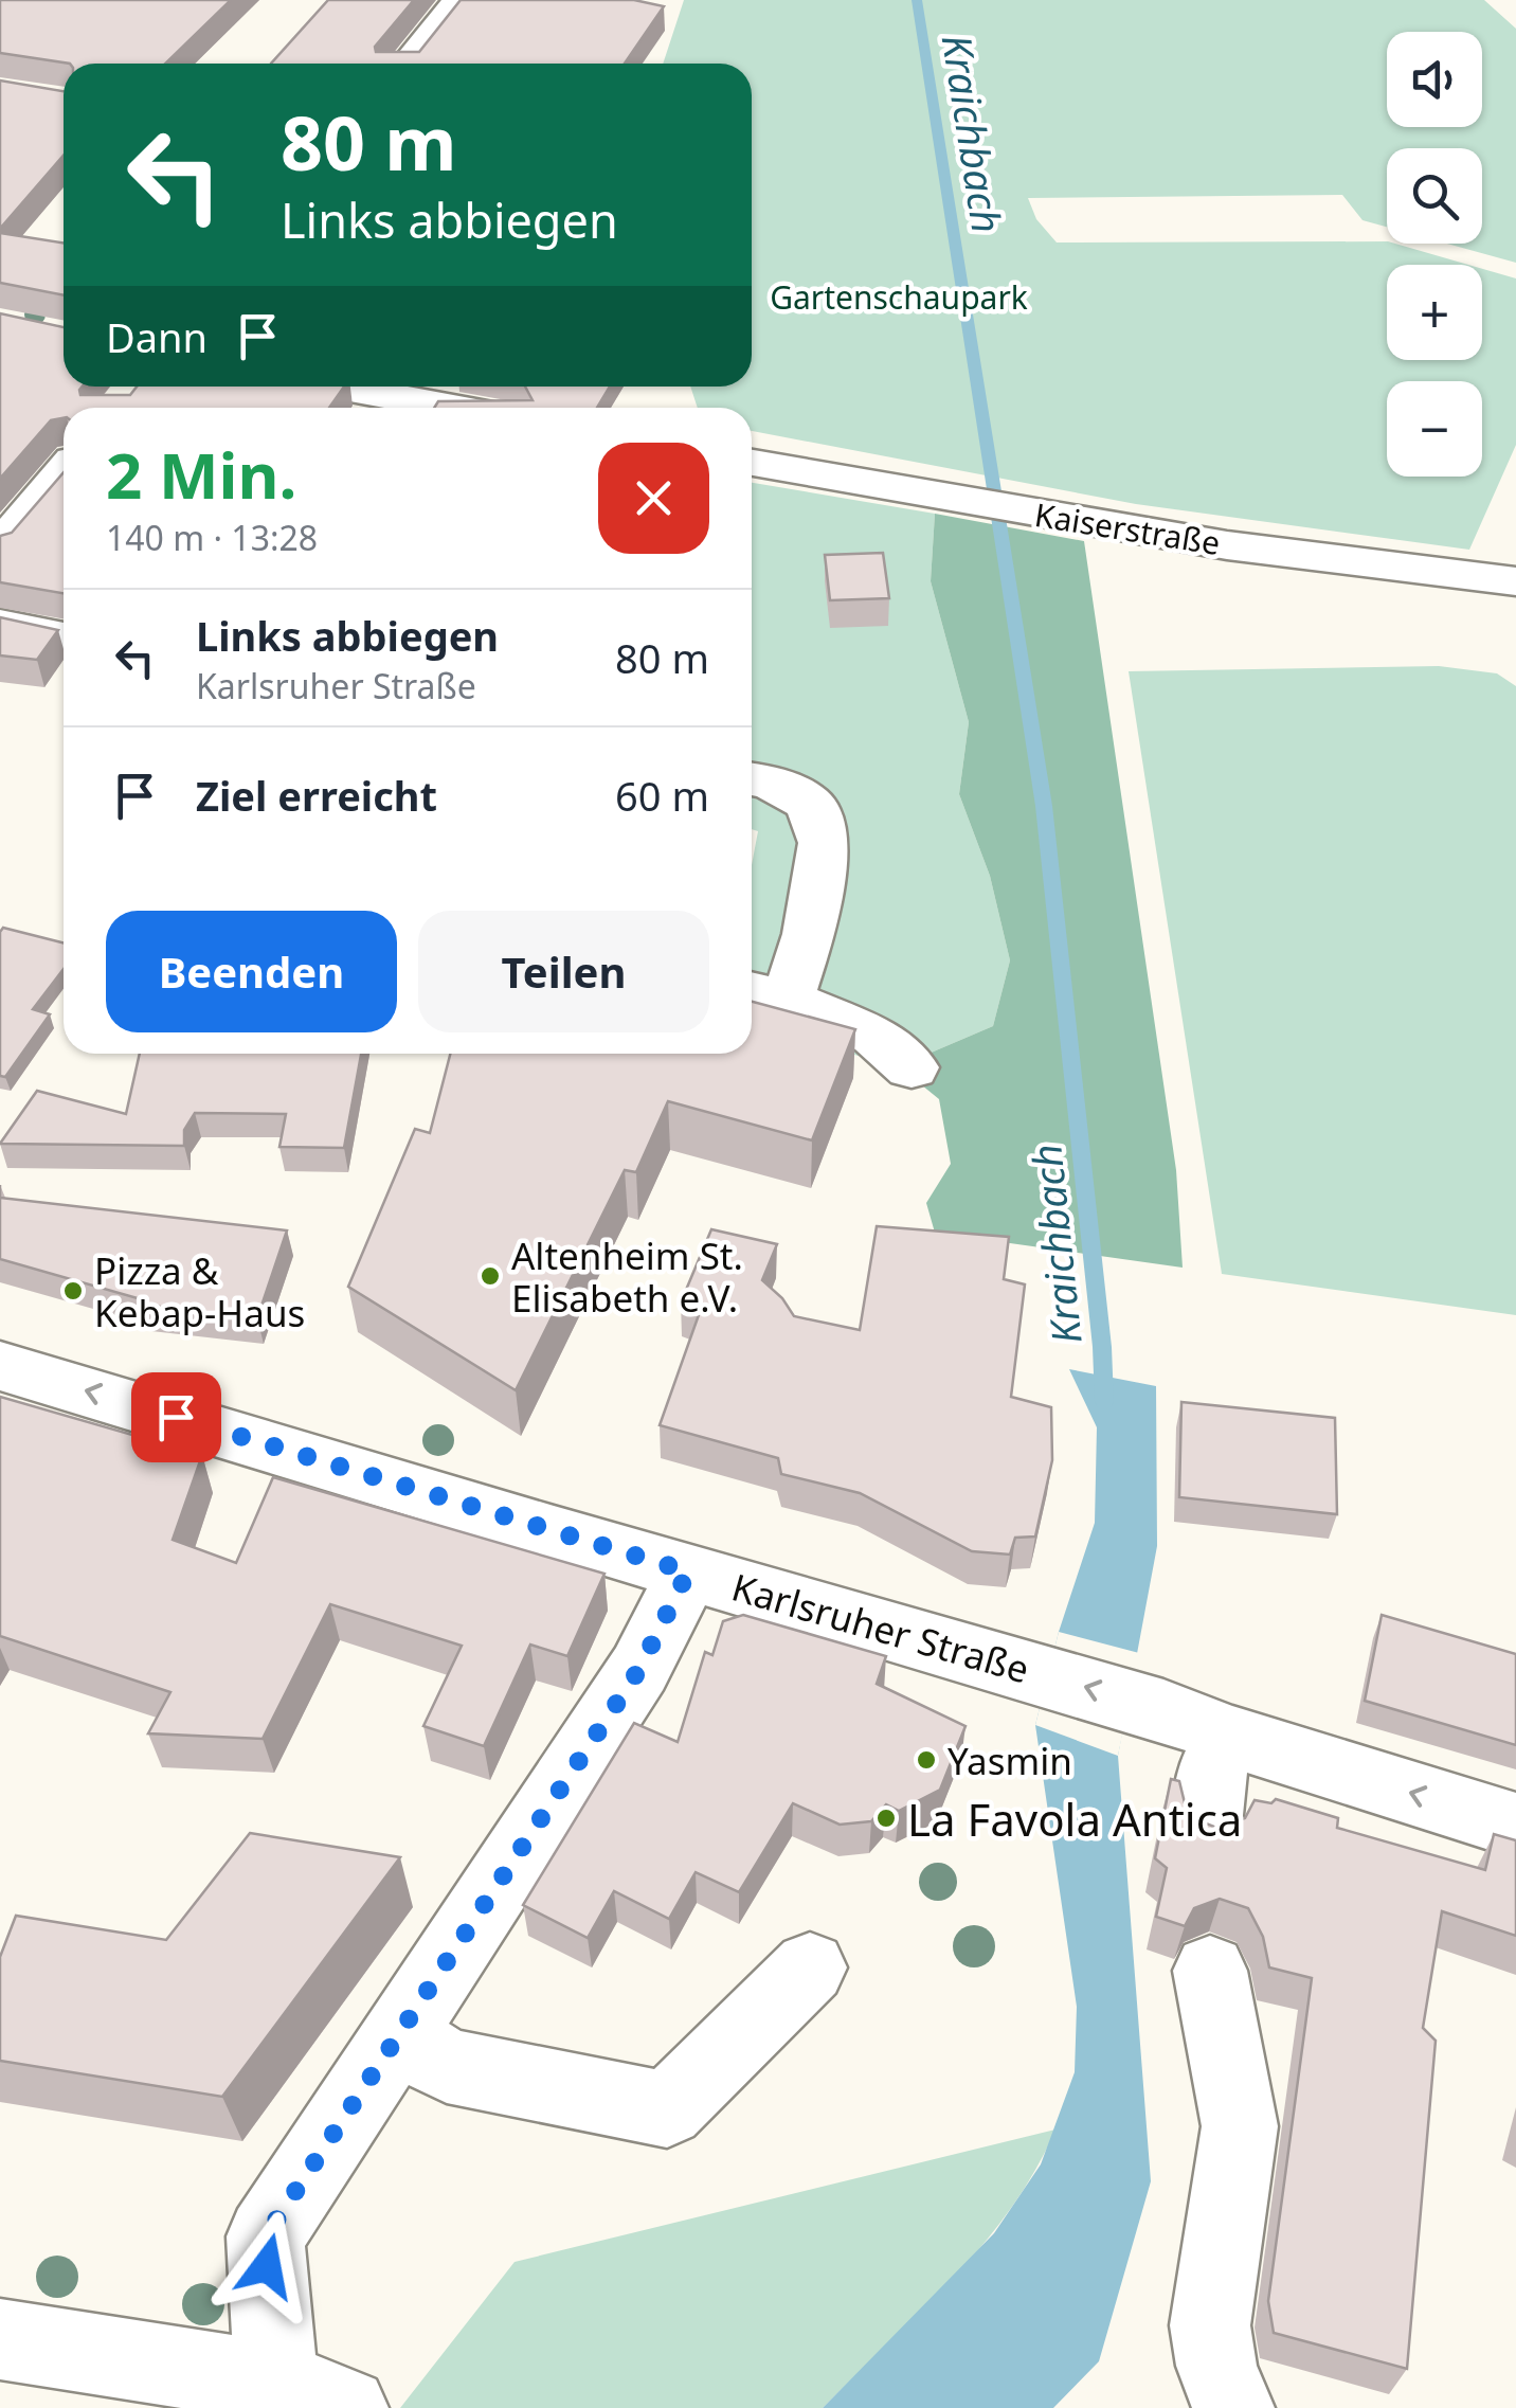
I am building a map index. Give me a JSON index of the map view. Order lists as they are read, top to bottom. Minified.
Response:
{"streets":{"street":["Kaiserstraße","Karlsruher Straße"]},"one_way":["Karlsruher Straße"],"water":["Kraichbach"],"parks":["Gartenschaupark"],"places":["Altenheim St. Elisabeth e.V.","Pizza & Kebap-Haus","Yasmin","La Favola Antica"],"page":{"map_buttons":["+","−"],"turn":["80 m","Links abbiegen"],"then":"Dann","heading":["2 Min.","140 m · 13:28"],"list":[{"name":"Links abbiegen","note":"Karlsruher Straße","value":"80 m"},{"name":"Ziel erreicht","value":"60 m"}],"buttons":["Beenden","Teilen"]}}
